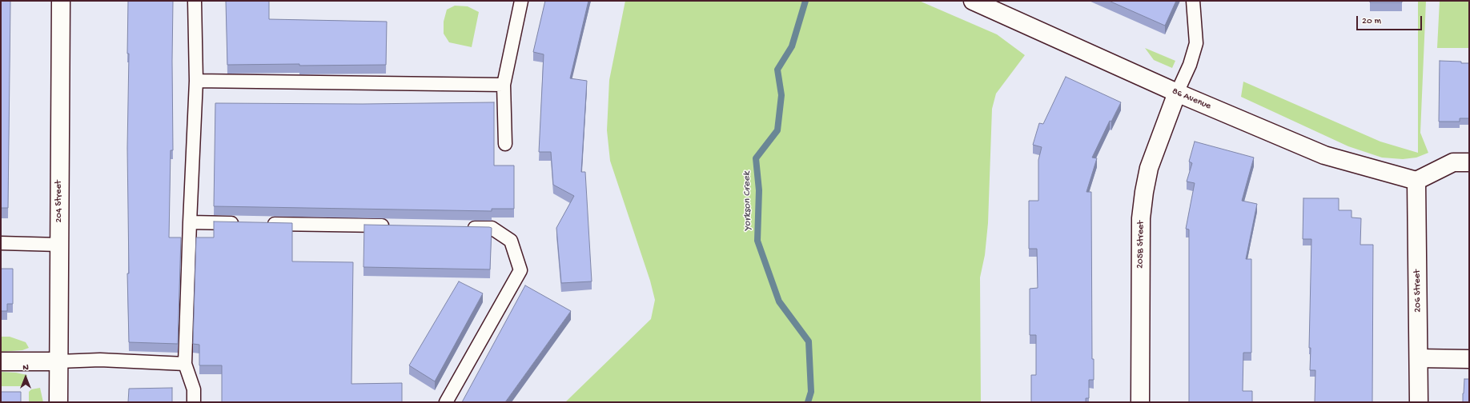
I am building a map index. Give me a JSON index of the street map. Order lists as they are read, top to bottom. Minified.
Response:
{"streets":{"street":["86 Avenue","204 Street","205B Street","206 Street"]},"crossings":[["86 Avenue","205B Street"],["86 Avenue","206 Street"]],"water":["Yorkson Creek"],"scale_bar":"20 m","north":"top"}
